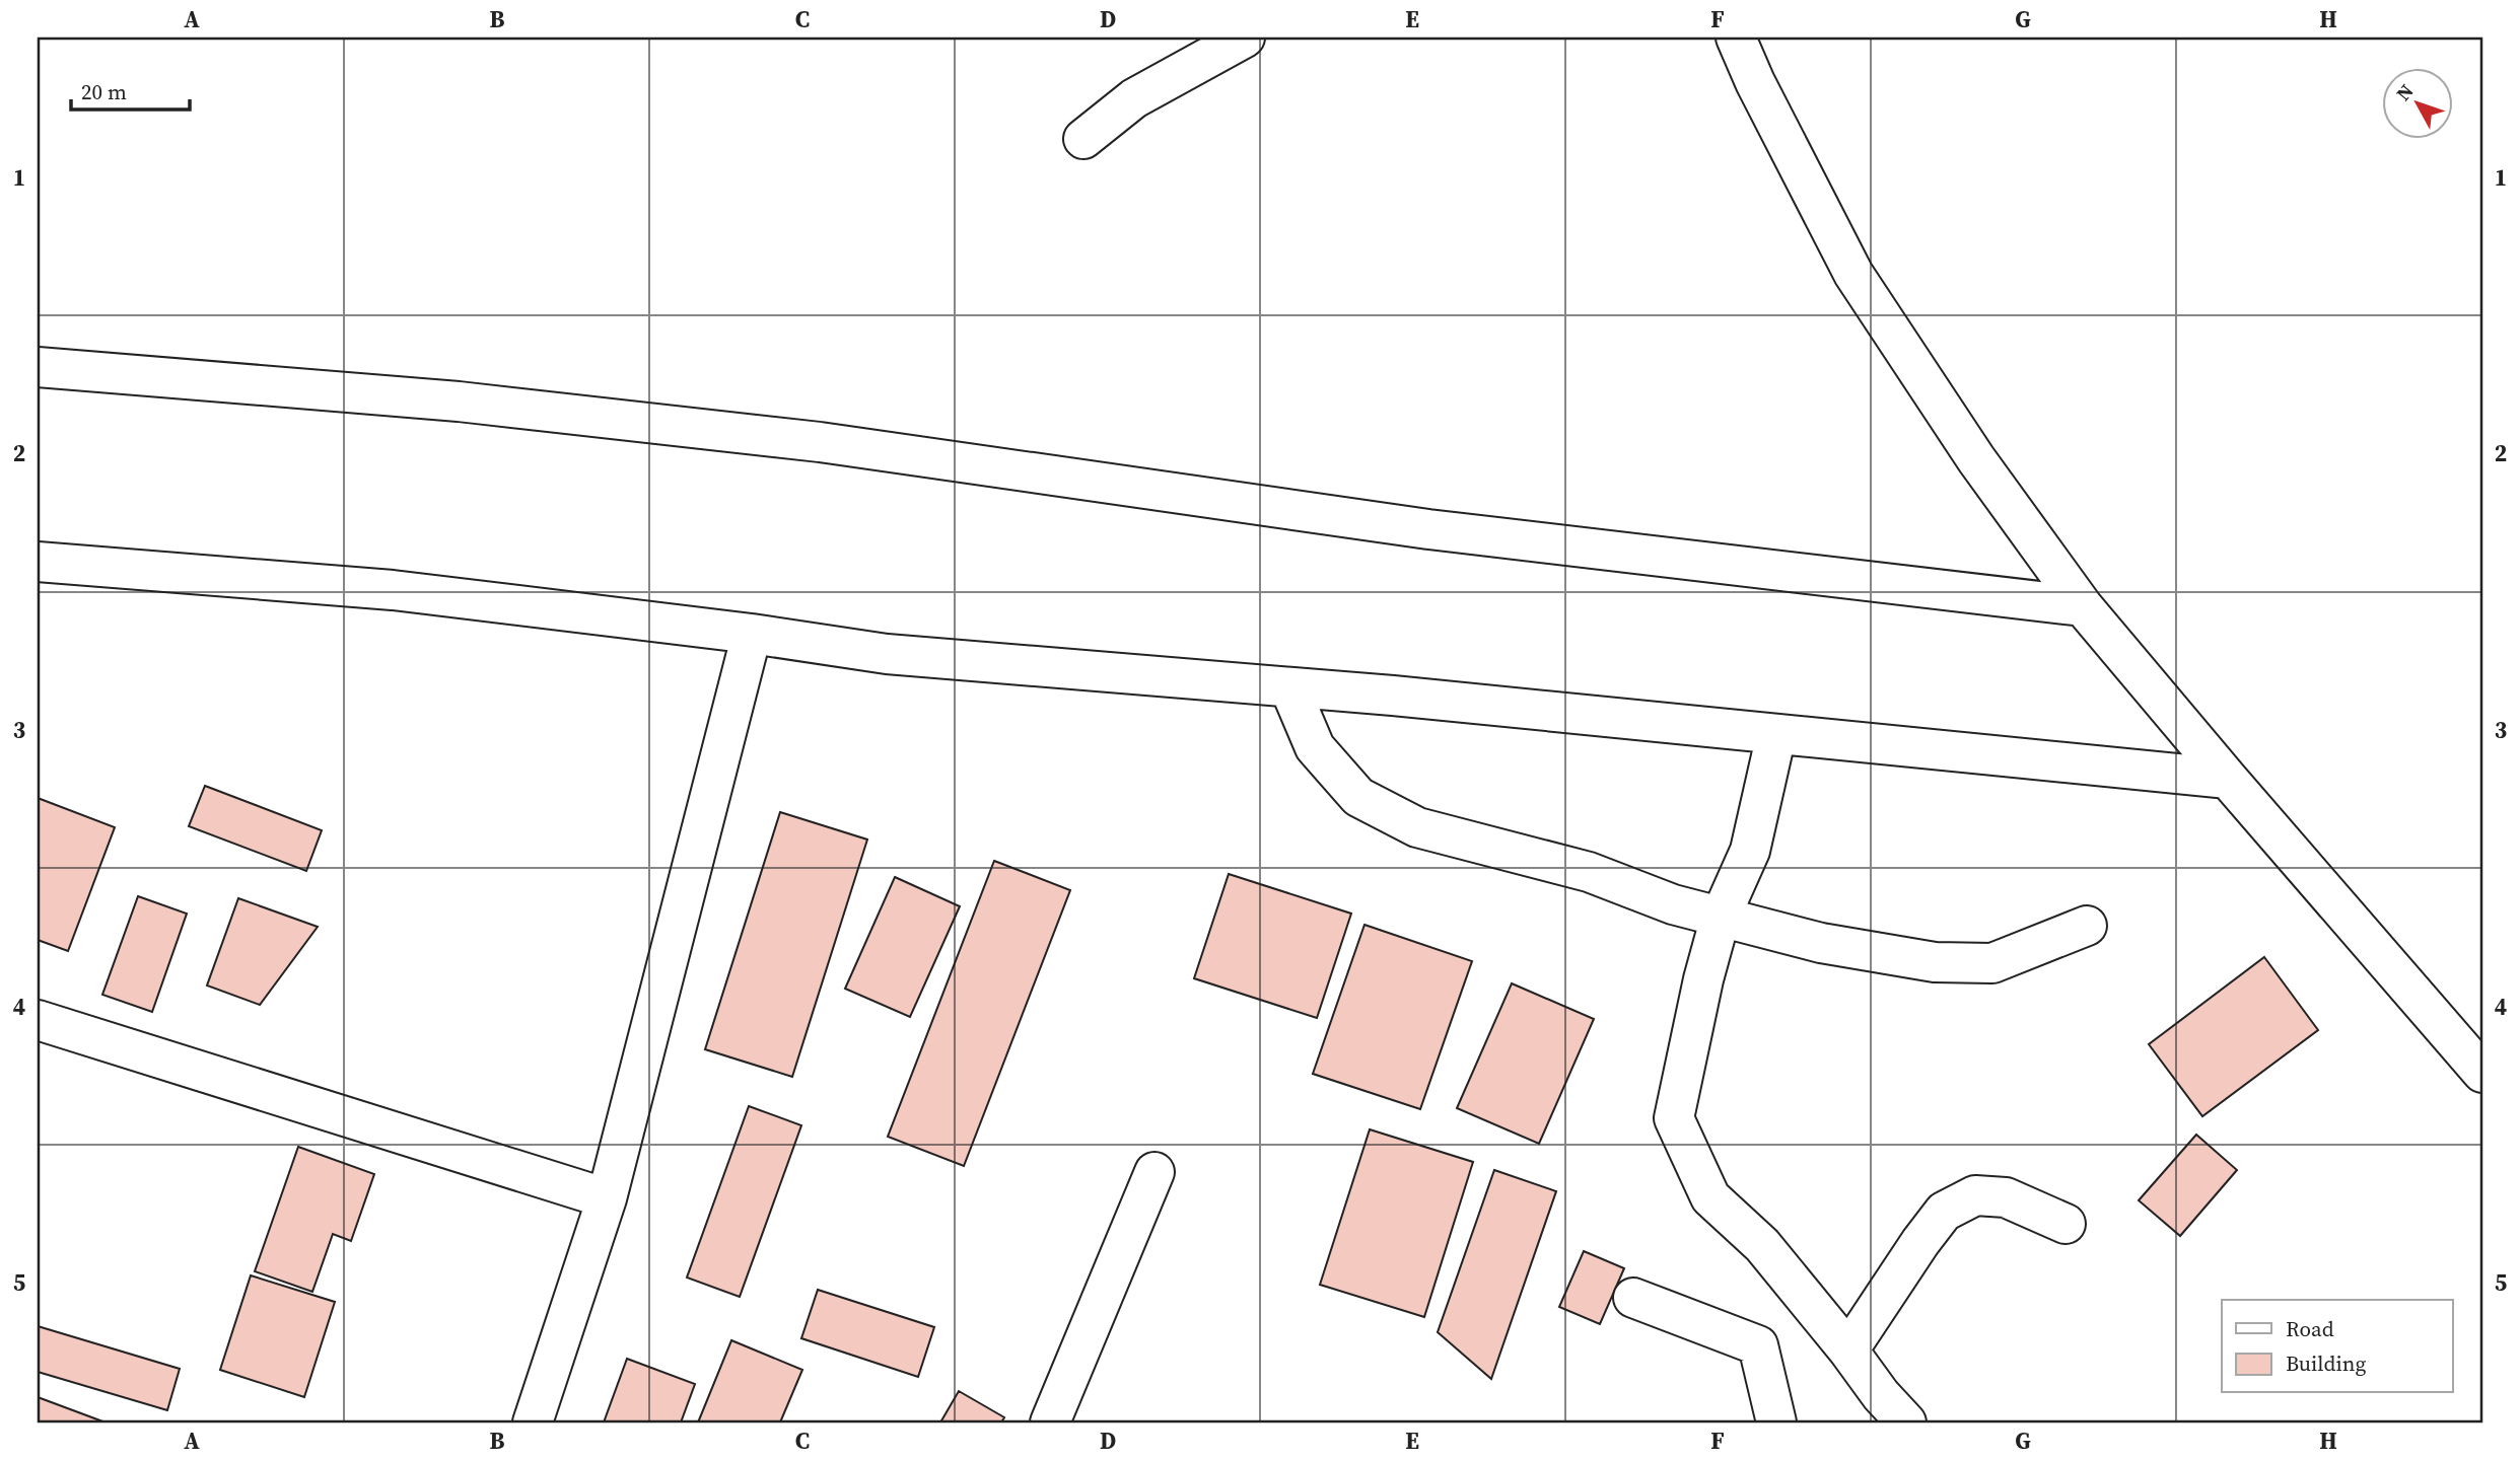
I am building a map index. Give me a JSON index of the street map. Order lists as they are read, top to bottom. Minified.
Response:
{"legend":["Road","Building"],"scale_bar":"20 m","north":"top left","grid":{"columns":["A","B","C","D","E","F","G","H"],"rows":["1","2","3","4","5"]}}
